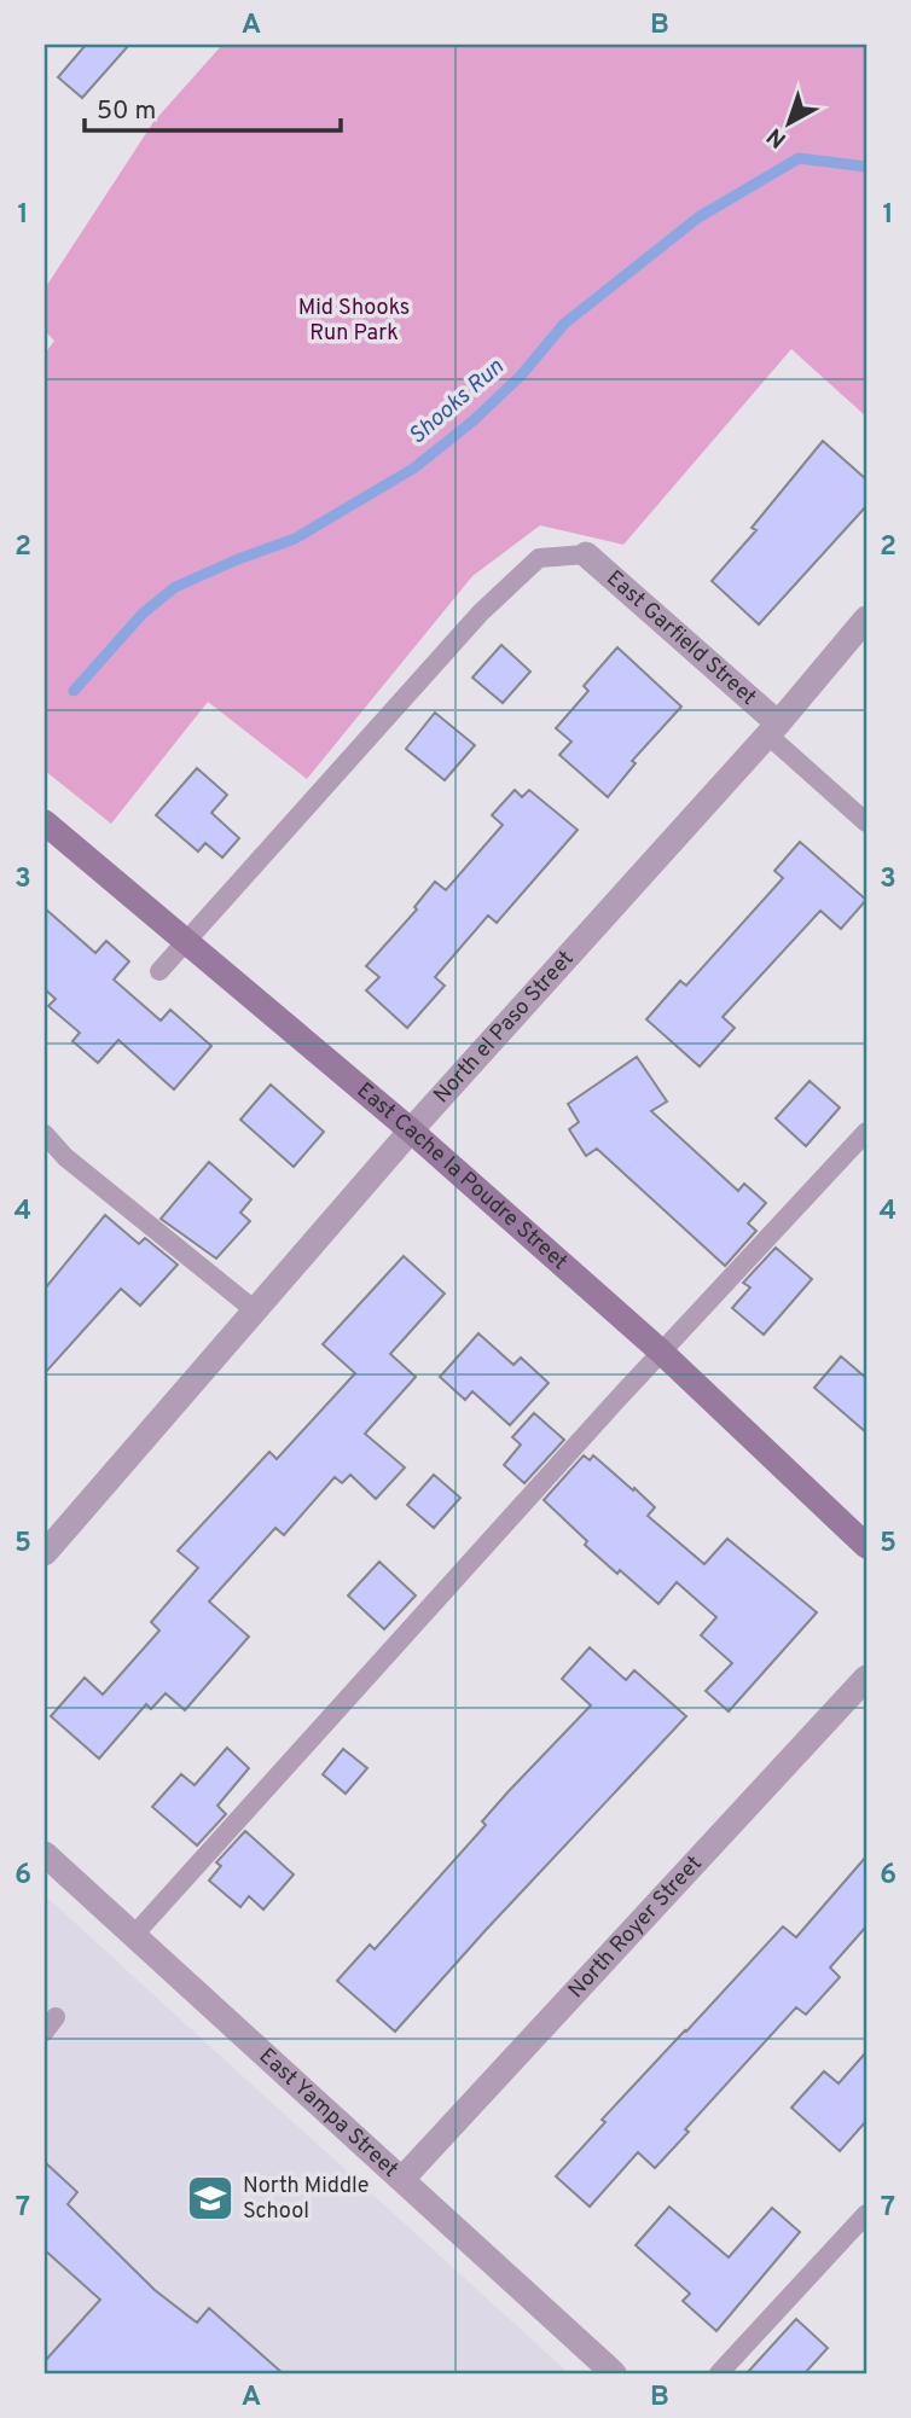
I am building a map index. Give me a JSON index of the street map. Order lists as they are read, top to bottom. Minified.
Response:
{"streets":{"street":["East Garfield Street","North el Paso Street","East Cache la Poudre Street","North Royer Street","East Yampa Street"]},"crossings":[["East Garfield Street","North el Paso Street"],["North el Paso Street","East Cache la Poudre Street"],["North Royer Street","East Yampa Street"]],"water":["Shooks Run"],"parks":["Mid Shooks Run Park"],"places":{"school or university":["North Middle School"]},"scale_bar":"50 m","north":"bottom left","grid":{"columns":["A","B"],"rows":["1","2","3","4","5","6","7"]}}
